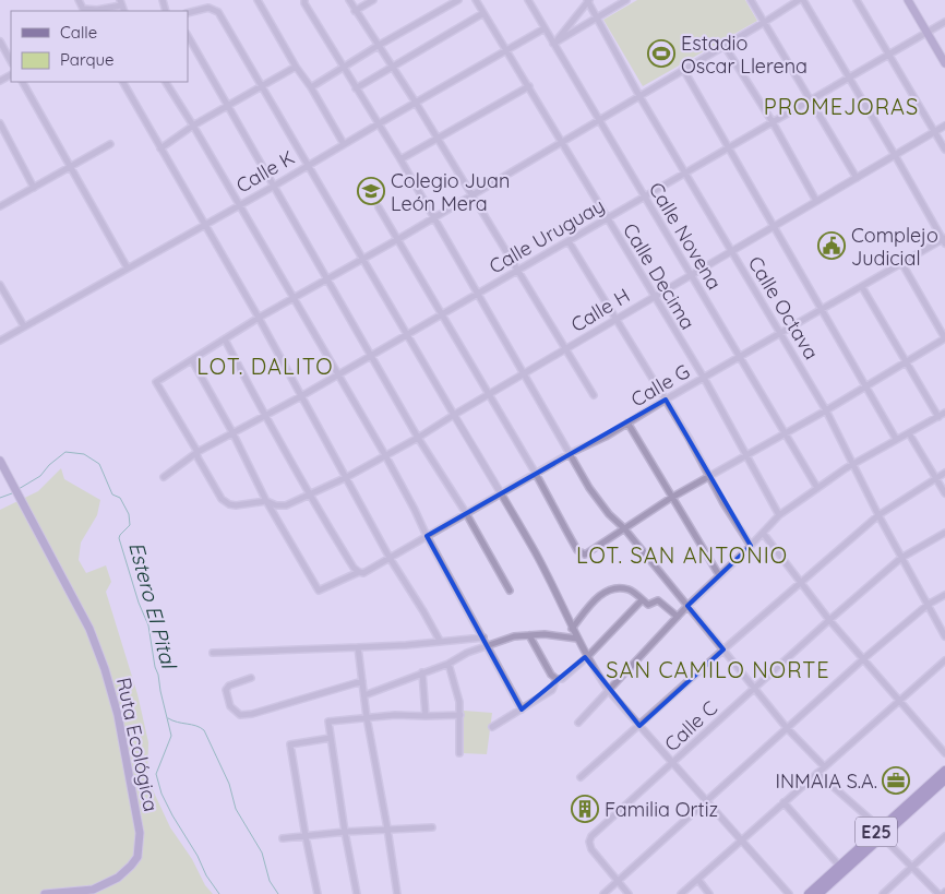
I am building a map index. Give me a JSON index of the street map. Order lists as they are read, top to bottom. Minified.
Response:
{"streets":{"highway":["E25"],"main road":["Ruta Ecológica"],"street":["Calle K","Calle Uruguay","Calle Novena","Calle Decima","Calle Octava","Calle H","Calle G","Calle C"]},"crossings":[["Calle K","Calle Novena"],["Calle K","Calle Decima"],["Calle Uruguay","Calle Novena"],["Calle Uruguay","Calle Decima"],["Calle Uruguay","Calle Octava"],["Calle Uruguay","Calle H"],["Calle Novena","Calle H"],["Calle Novena","Calle G"],["Calle Decima","Calle H"],["Calle Decima","Calle G"],["Calle Octava","Calle H"],["Calle Octava","Calle G"],["Calle Octava","Calle C"],["Calle H","Calle G"]],"districts":["PROMEJORAS","LOT. DALITO","LOT. SAN ANTONIO","SAN CAMILO NORTE"],"water":["Estero El Pital"],"places":{"sports":["Estadio Oscar Llerena"],"school or university":["Colegio Juan León Mera"],"public building":["Complejo Judicial"],"office":["INMAIA S.A."],"building":["Familia Ortiz"]},"legend":["Calle","Parque"]}
